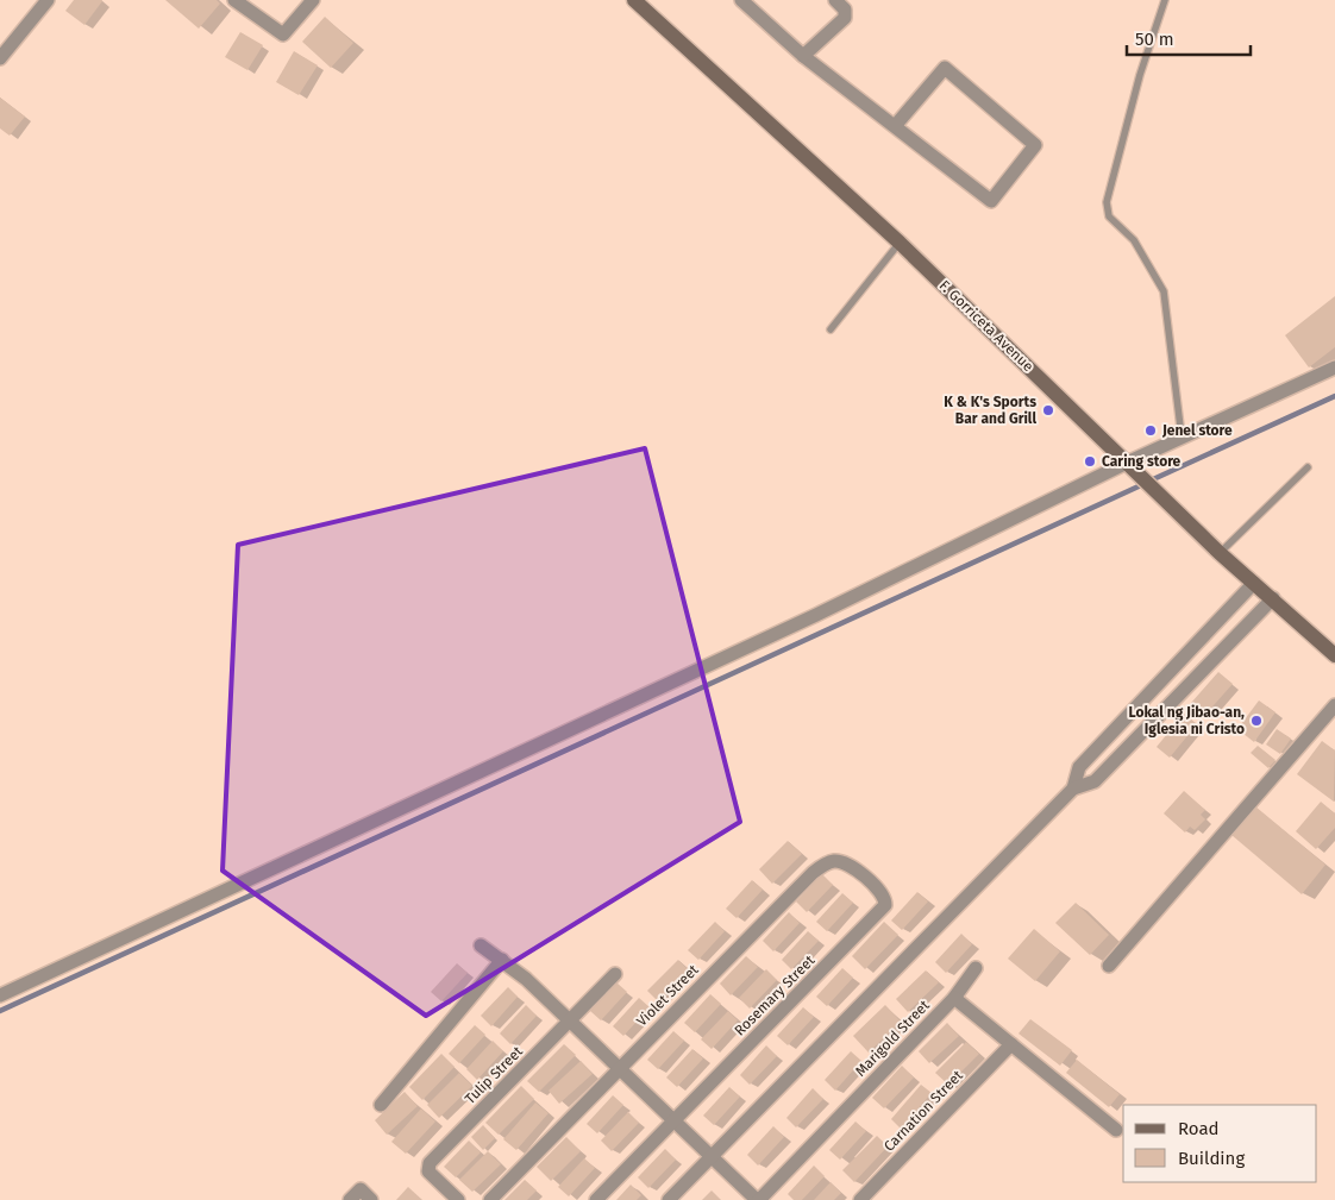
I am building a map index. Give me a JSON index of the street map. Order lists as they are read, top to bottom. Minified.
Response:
{"streets":{"main road":["F. Gorriceta Avenue"],"street":["Violet Street","Rosemary Street","Marigold Street","Tulip Street","Carnation Street"]},"crossings":[["Violet Street","Rosemary Street"]],"places":["K & K's Sports Bar and Grill","Jenel store","Caring store","Lokal ng Jibao-an, Iglesia ni Cristo"],"legend":["Road","Building"],"scale_bar":"50 m"}
